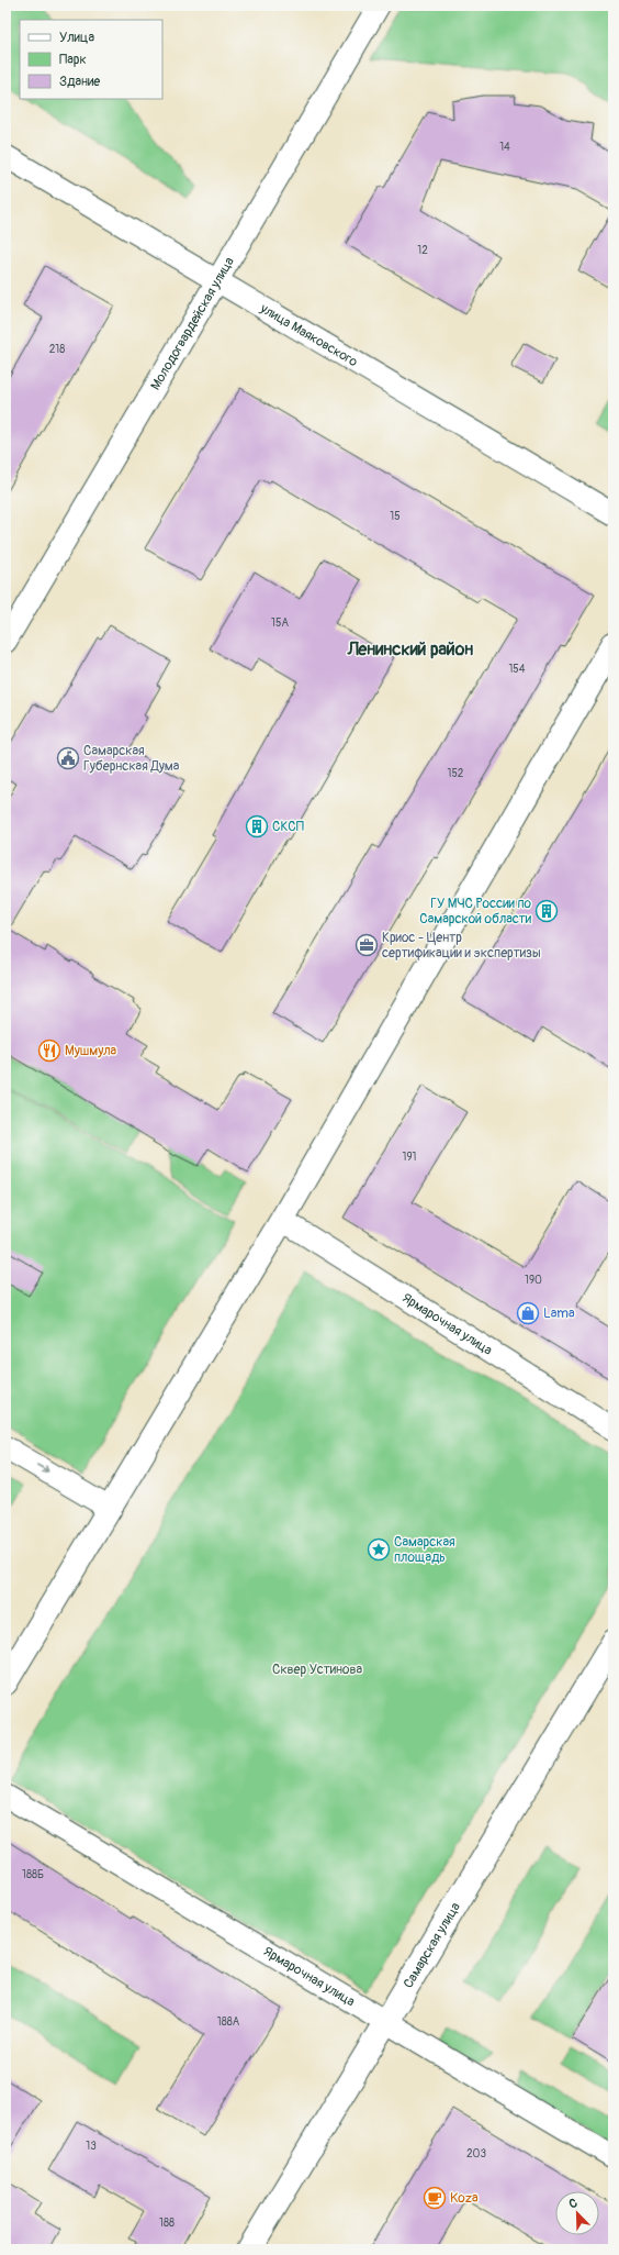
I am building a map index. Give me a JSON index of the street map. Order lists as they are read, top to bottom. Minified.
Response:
{"streets":{"street":["Молодогвардейская улица","улица Маяковского","Ярмарочная улица","Самарская улица"]},"crossings":[["Молодогвардейская улица","улица Маяковского"],["Ярмарочная улица","Самарская улица"]],"districts":["Ленинский район"],"parks":["Сквер Устинова"],"places":{"public building":["Самарская Губернская Дума"],"building":["СКСП","ГУ МЧС России по Самарской области"],"office":["Криос - Центр сертификации и экспертизы"],"restaurant":["Мушмула"],"shop":["Lama"],"place":["Самарская площадь"],"cafe":["Koza"]},"house_numbers":["14","12","218","15","15А","154","152","191","190","188Б","188А","13","203","188"],"legend":["Улица","Парк","Здание"],"north":"top left"}
